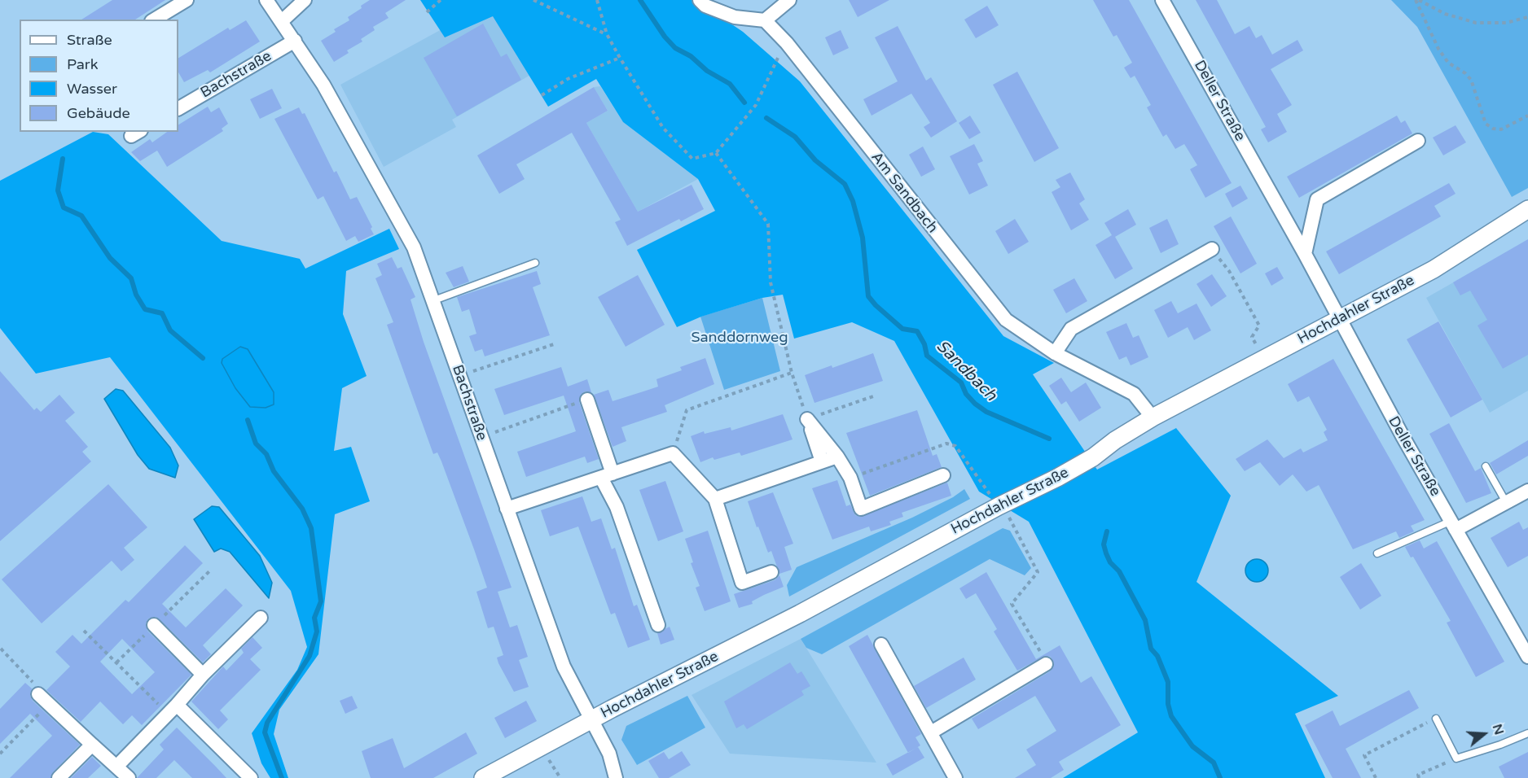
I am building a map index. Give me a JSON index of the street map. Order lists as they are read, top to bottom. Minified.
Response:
{"streets":{"street":["Bachstraße","Deller Straße","Am Sandbach","Hochdahler Straße"]},"crossings":[["Bachstraße","Hochdahler Straße"],["Deller Straße","Hochdahler Straße"],["Am Sandbach","Hochdahler Straße"]],"water":["Sandbach"],"parks":["Sanddornweg"],"legend":["Straße","Park","Wasser","Gebäude"],"north":"right"}
